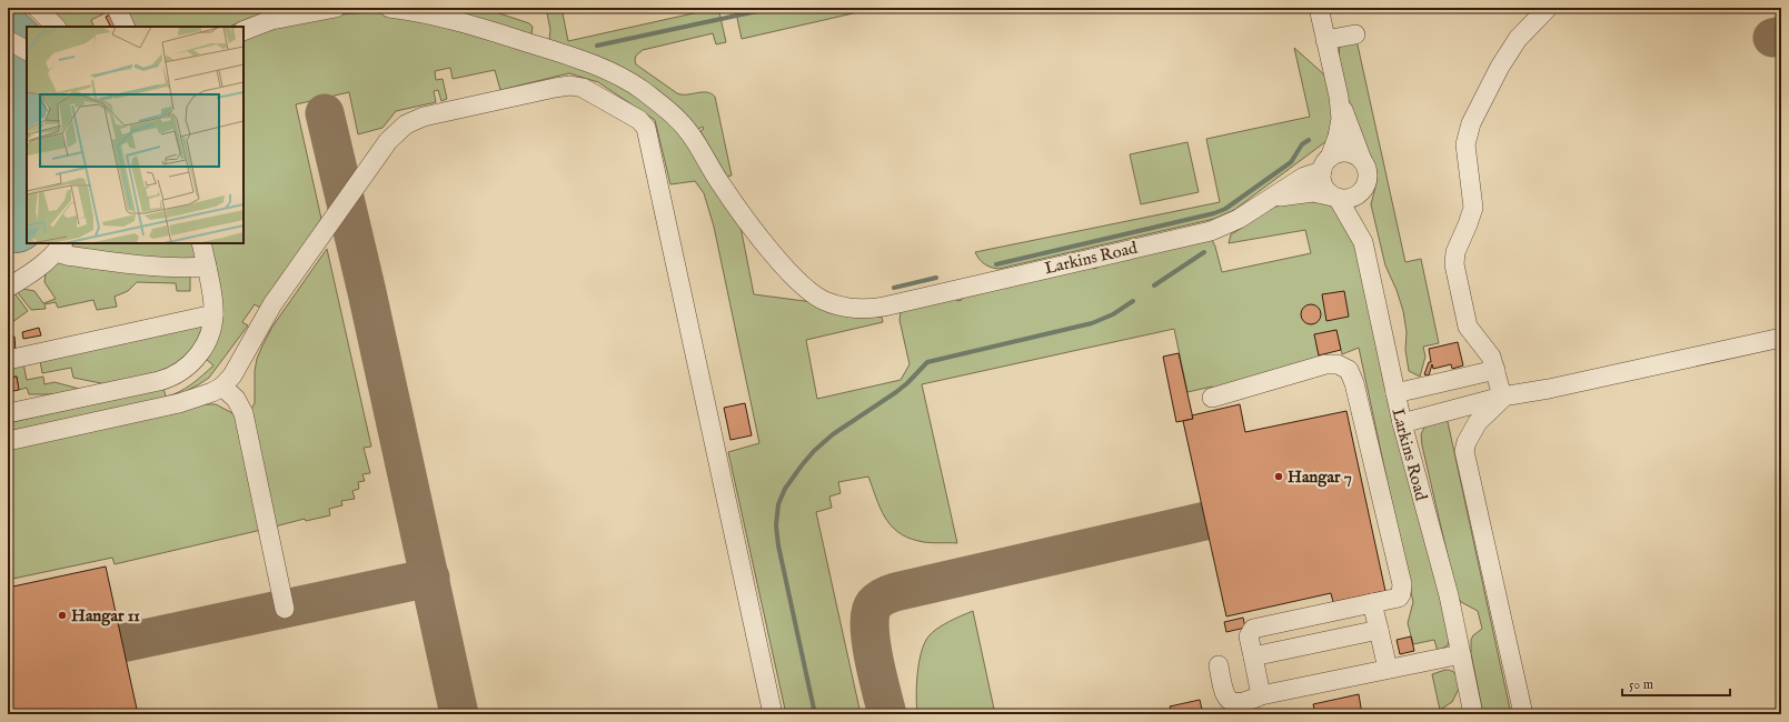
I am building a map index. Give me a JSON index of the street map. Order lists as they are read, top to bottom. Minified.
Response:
{"streets":{"lane":["Larkins Road"]},"places":["Hangar 7","Hangar 11"],"scale_bar":"50 m"}
